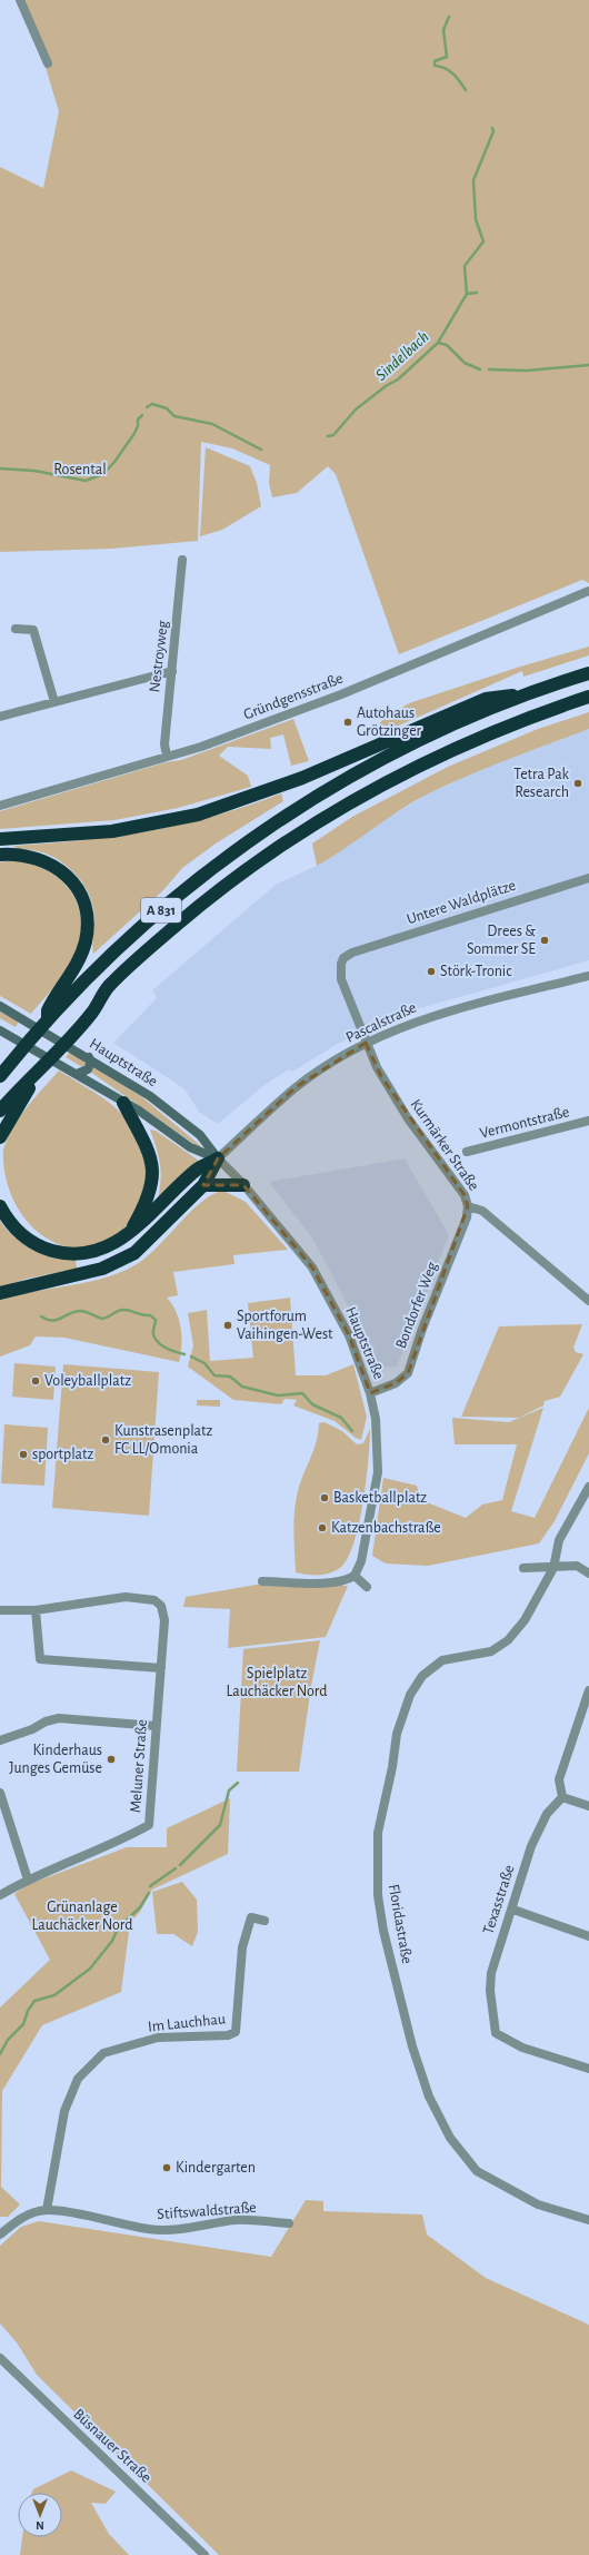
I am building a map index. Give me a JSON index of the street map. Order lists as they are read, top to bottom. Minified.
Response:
{"streets":{"highway":["A 831"],"main road":["Hauptstraße"],"street":["Nestroyweg","Gründgensstraße","Untere Waldplätze","Pascalstraße","Vermontstraße","Kurmärker Straße","Bondorfer Weg","Meluner Straße","Texasstraße","Floridastraße","Im Lauchhau","Stiftswaldstraße","Büsnauer Straße"]},"crossings":[["Nestroyweg","Gründgensstraße"],["Untere Waldplätze","Kurmärker Straße"],["Pascalstraße","Hauptstraße"],["Hauptstraße","Bondorfer Weg"],["Kurmärker Straße","Bondorfer Weg"],["Im Lauchhau","Stiftswaldstraße"]],"water":["Sindelbach"],"parks":["Rosental","Spielplatz Lauchäcker Nord","Grünanlage Lauchäcker Nord"],"places":["Autohaus Grötzinger","Tetra Pak Research","Drees & Sommer SE","Störk-Tronic","Sportforum Vaihingen-West","Voleyballplatz","Kunstrasenplatz FC LL/Omonia","sportplatz","Basketballplatz","Katzenbachstraße","Kinderhaus Junges Gemüse","Kindergarten"],"north":"bottom"}
